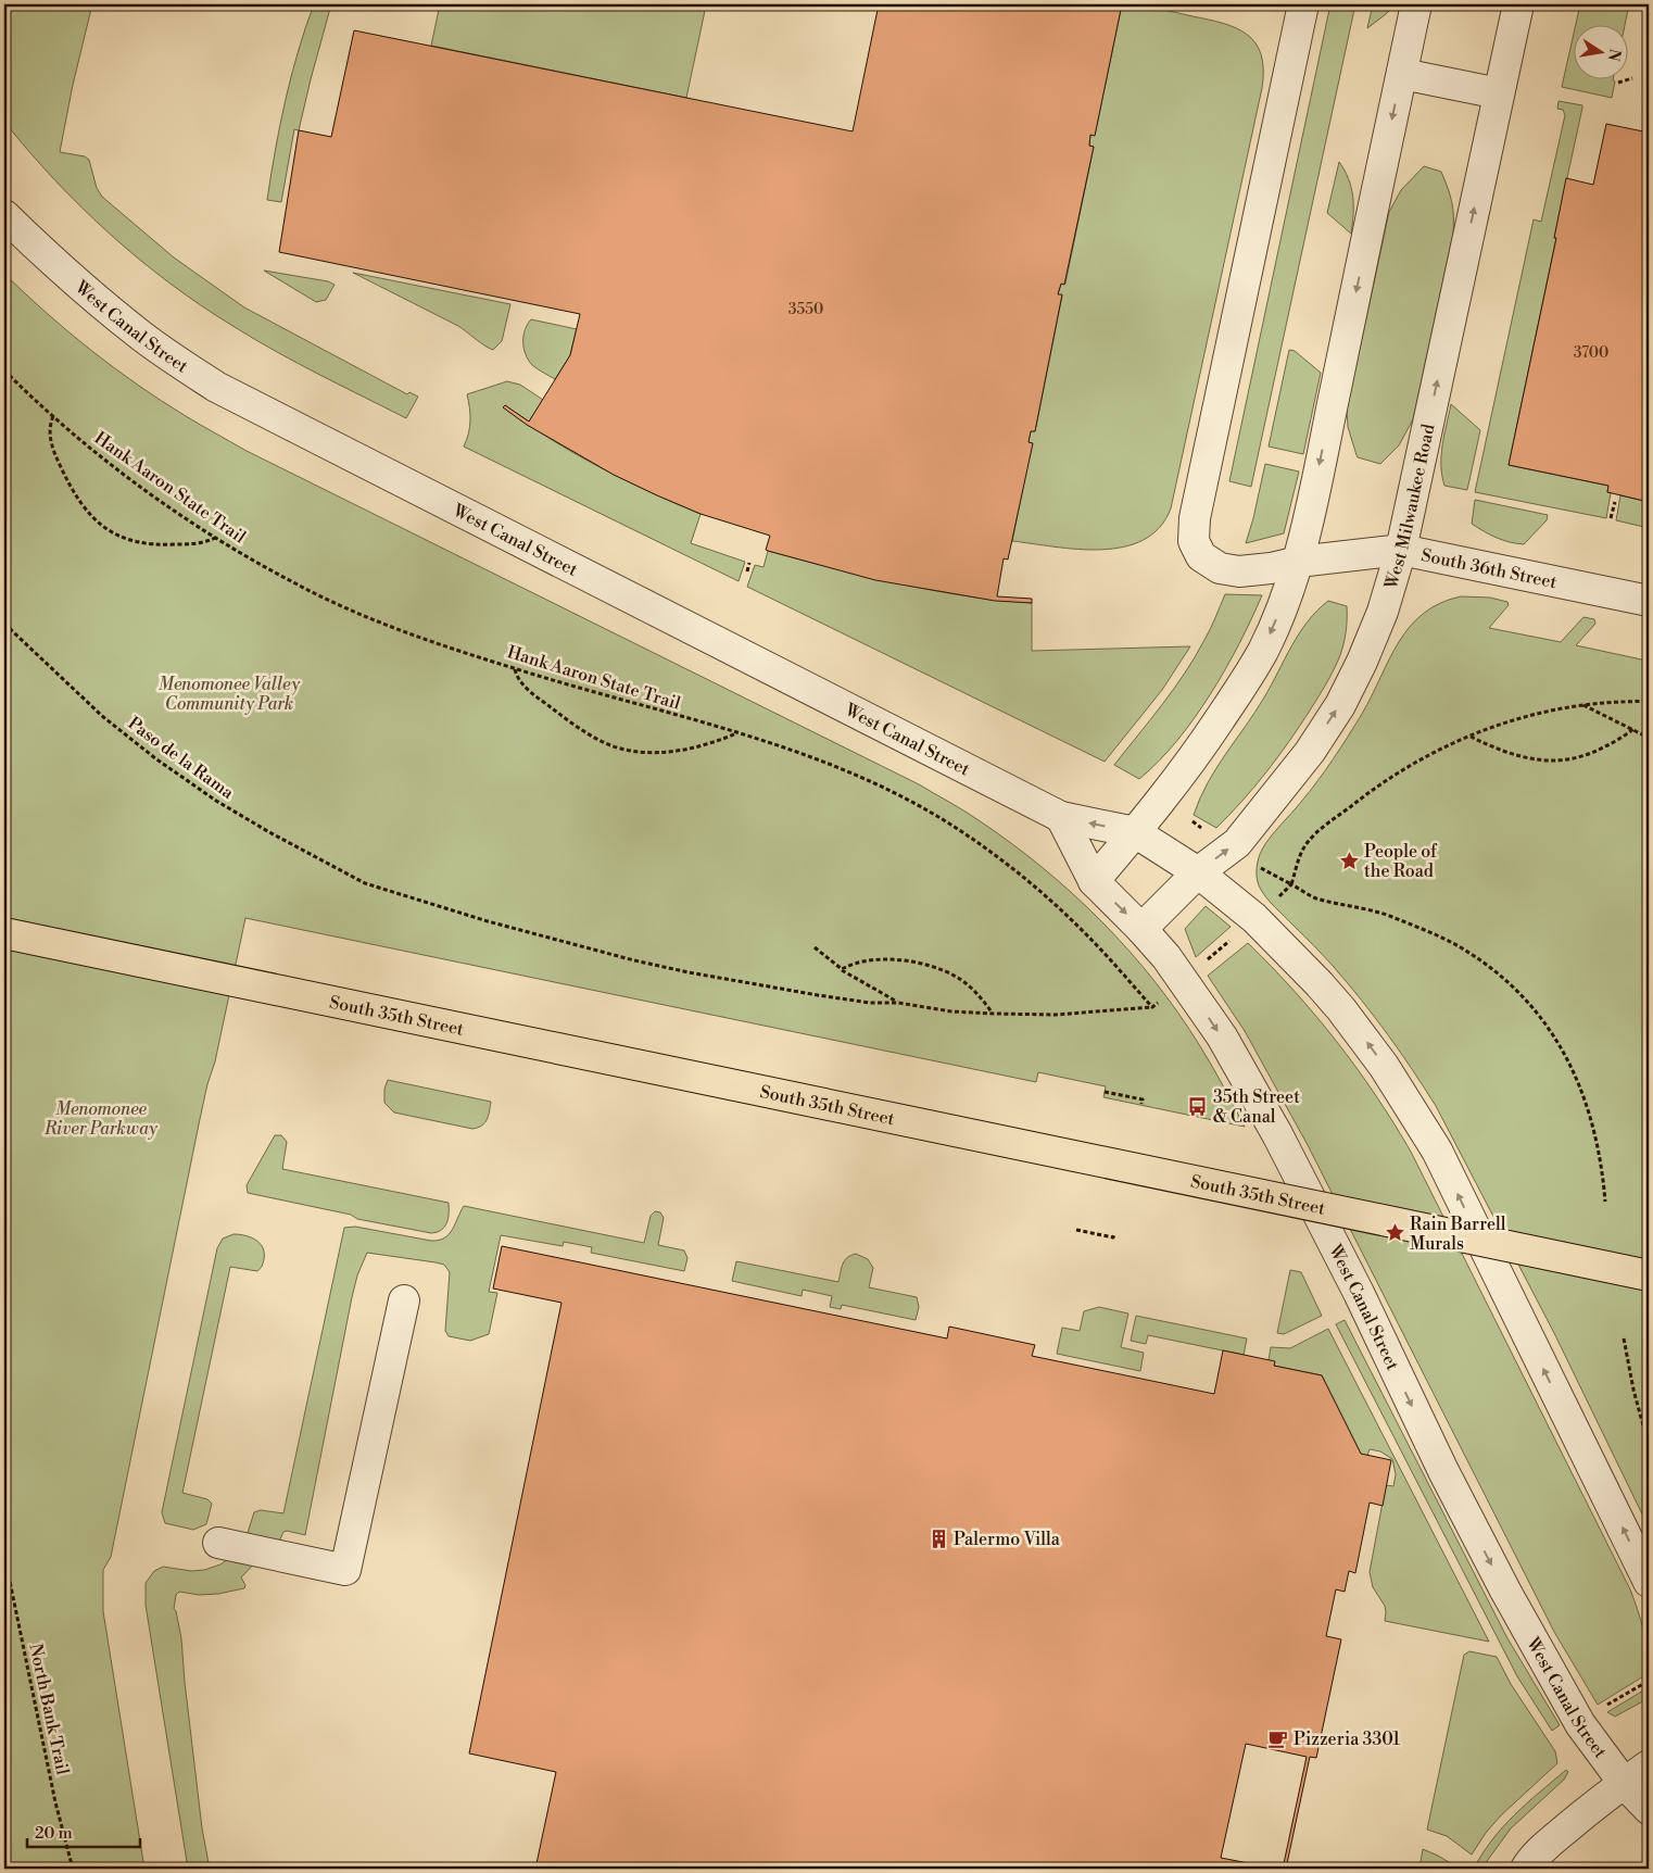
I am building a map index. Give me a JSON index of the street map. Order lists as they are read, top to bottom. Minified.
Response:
{"streets":{"main road":["South 35th Street"],"street":["West Canal Street","West Milwaukee Road","South 36th Street"],"path":["Hank Aaron State Trail","Paso de la Rama","North Bank Trail"]},"crossings":[["West Canal Street","West Milwaukee Road"],["West Milwaukee Road","South 36th Street"]],"parks":["Menomonee Valley Community Park","Menomonee River Parkway"],"places":{"place":["People of the Road","Rain Barrell Murals"],"bus stop":["35th Street & Canal"],"building":["Palermo Villa"],"cafe":["Pizzeria 3301"]},"house_numbers":["3550","3700"],"scale_bar":"20 m","north":"right"}
